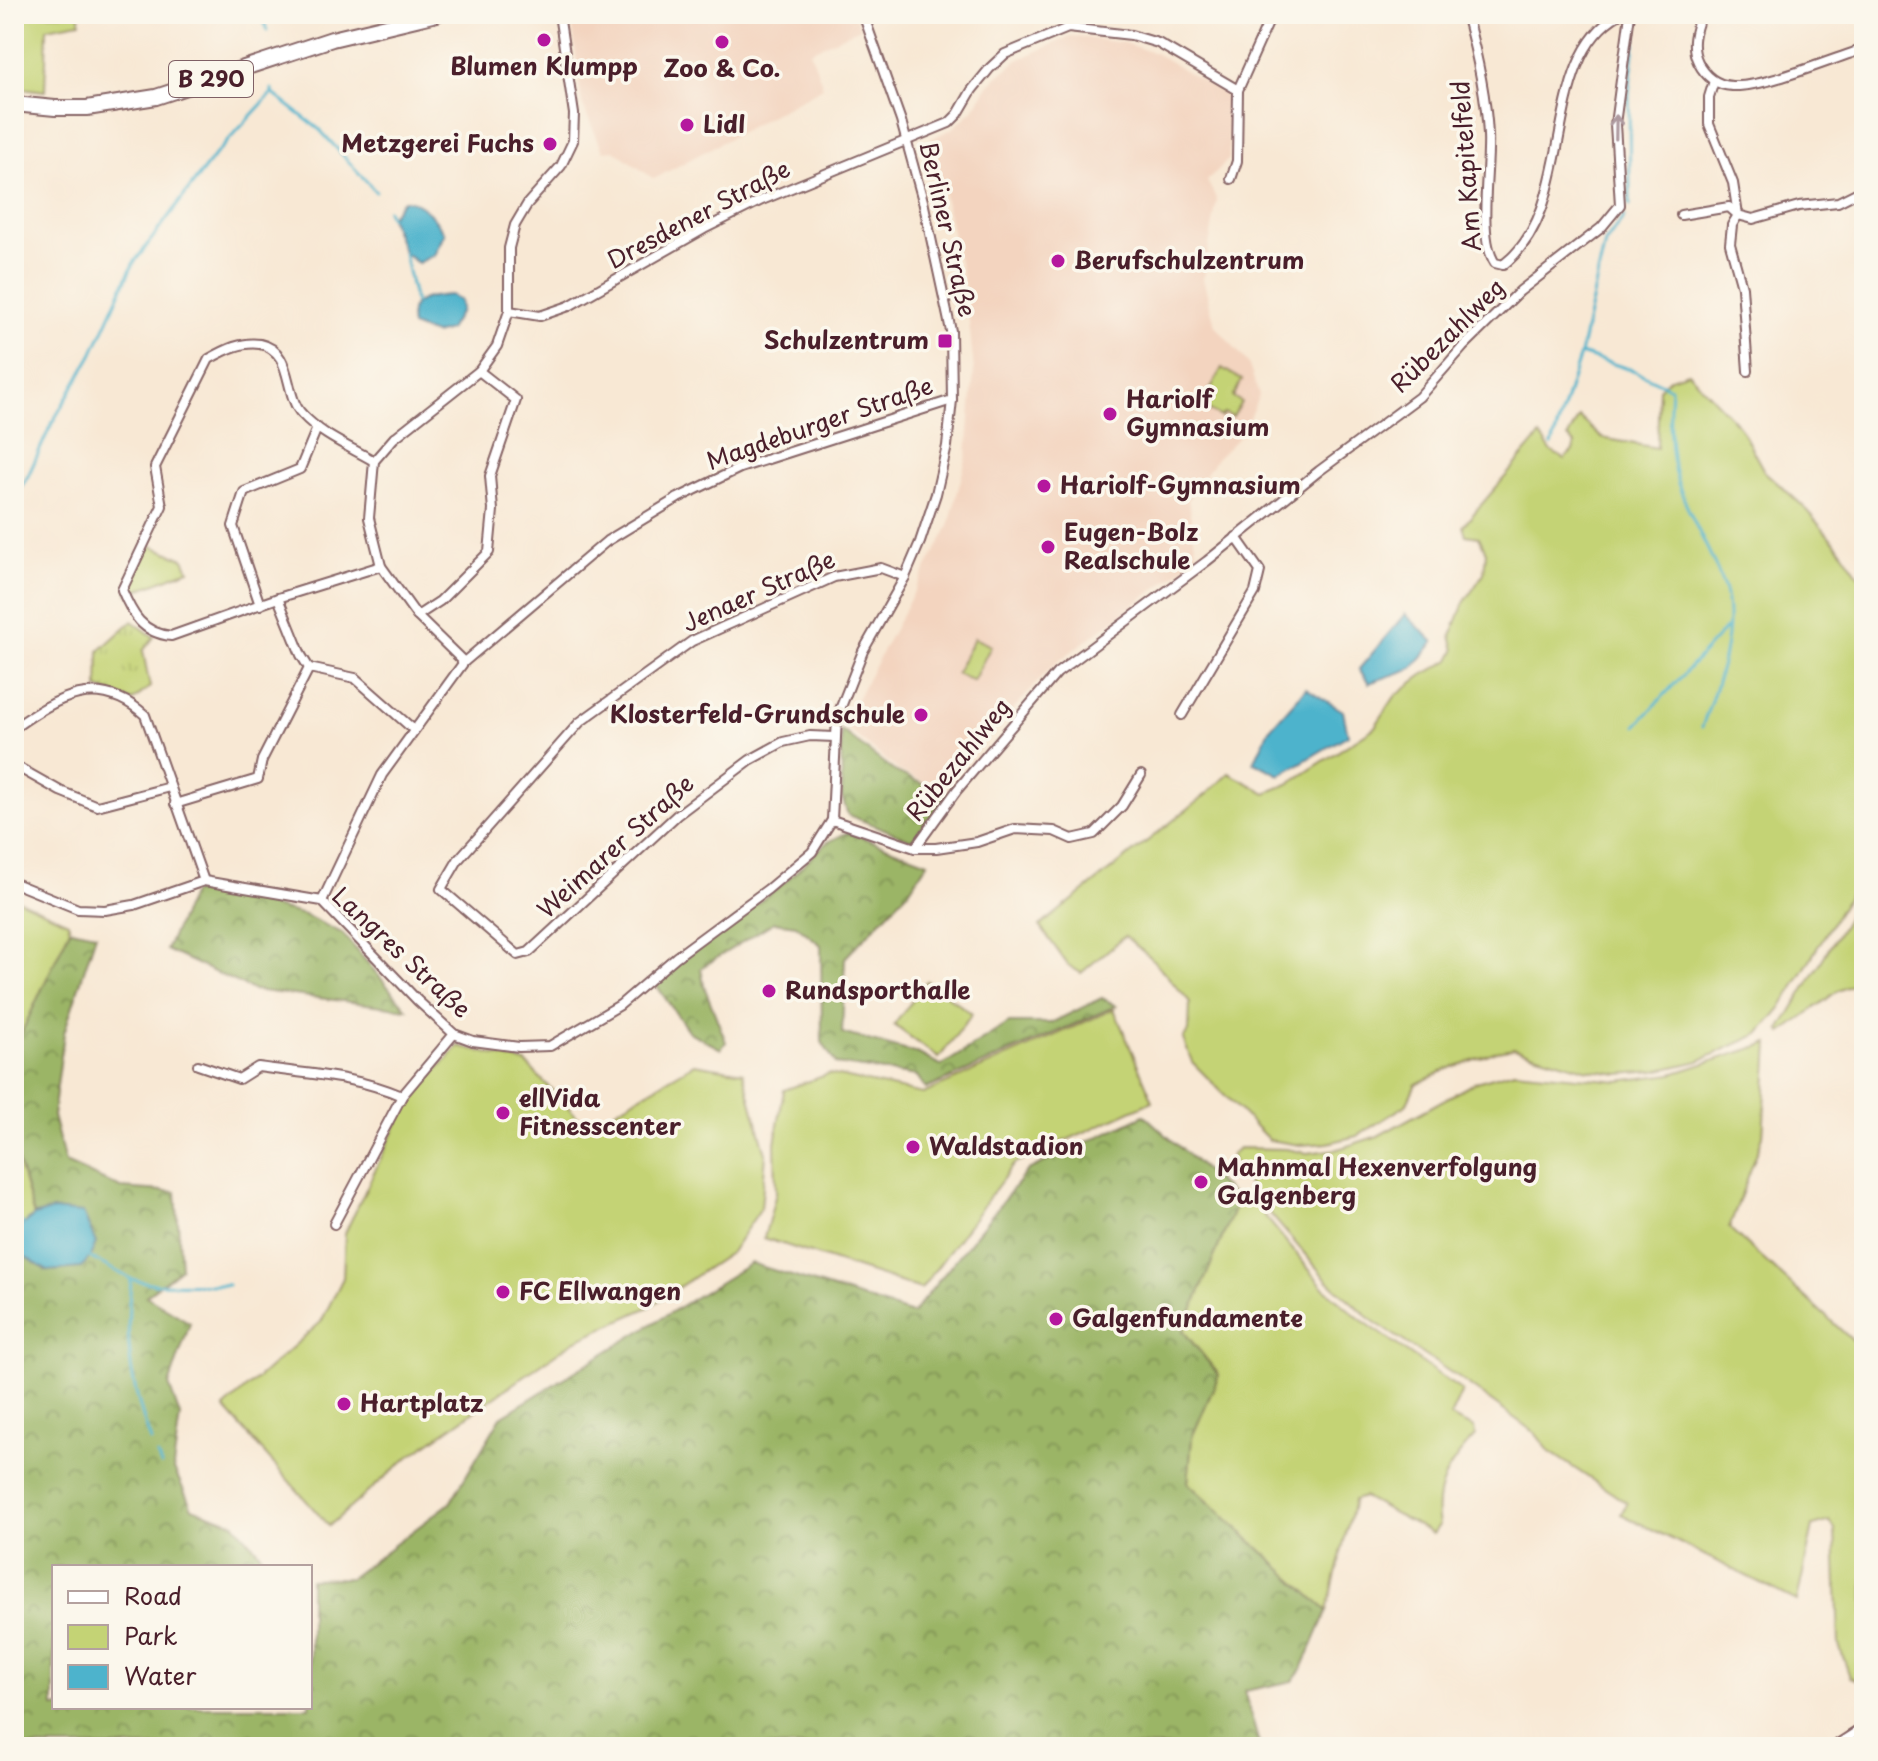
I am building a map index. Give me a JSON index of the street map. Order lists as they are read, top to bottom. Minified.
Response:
{"streets":{"main road":["B 290"],"street":["Am Kapitelfeld","Dresdener Straße","Berliner Straße","Rübezahlweg","Magdeburger Straße","Jenaer Straße","Weimarer Straße","Langres Straße"]},"crossings":[["Dresdener Straße","Berliner Straße"],["Berliner Straße","Magdeburger Straße"],["Berliner Straße","Jenaer Straße"],["Berliner Straße","Weimarer Straße"],["Berliner Straße","Langres Straße"],["Magdeburger Straße","Langres Straße"],["Jenaer Straße","Weimarer Straße"]],"one_way":["Rübezahlweg"],"places":{"other":["Blumen Klumpp","Zoo & Co.","Lidl","Metzgerei Fuchs","Berufschulzentrum","Hariolf Gymnasium","Hariolf-Gymnasium","Eugen-Bolz Realschule","Klosterfeld-Grundschule","Rundsporthalle","ellVida Fitnesscenter","Waldstadion","Mahnmal Hexenverfolgung Galgenberg","FC Ellwangen","Galgenfundamente","Hartplatz"],"transit":["Schulzentrum"]},"legend":["Road","Park","Water"]}
